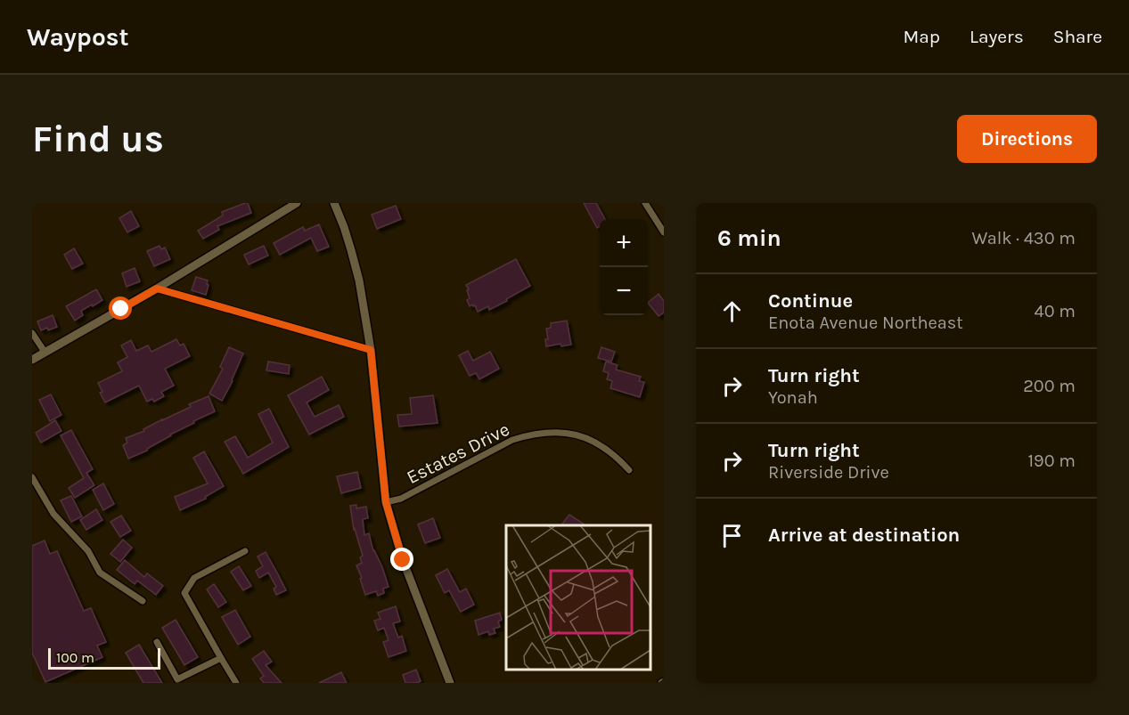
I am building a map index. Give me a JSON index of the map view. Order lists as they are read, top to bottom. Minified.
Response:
{"streets":{"street":["Estates Drive"]},"scale_bar":"100 m","page":{"header":"Waypost","nav":["Map","Layers","Share"],"buttons":"Directions","title":"Find us","heading":["6 min","Walk · 430 m"],"map_buttons":["+","−"],"list":[["Continue","Enota Avenue Northeast","40 m"],["Turn right","Yonah","200 m"],["Turn right","Riverside Drive","190 m"],"Arrive at destination"],"scale":"100 m"}}
